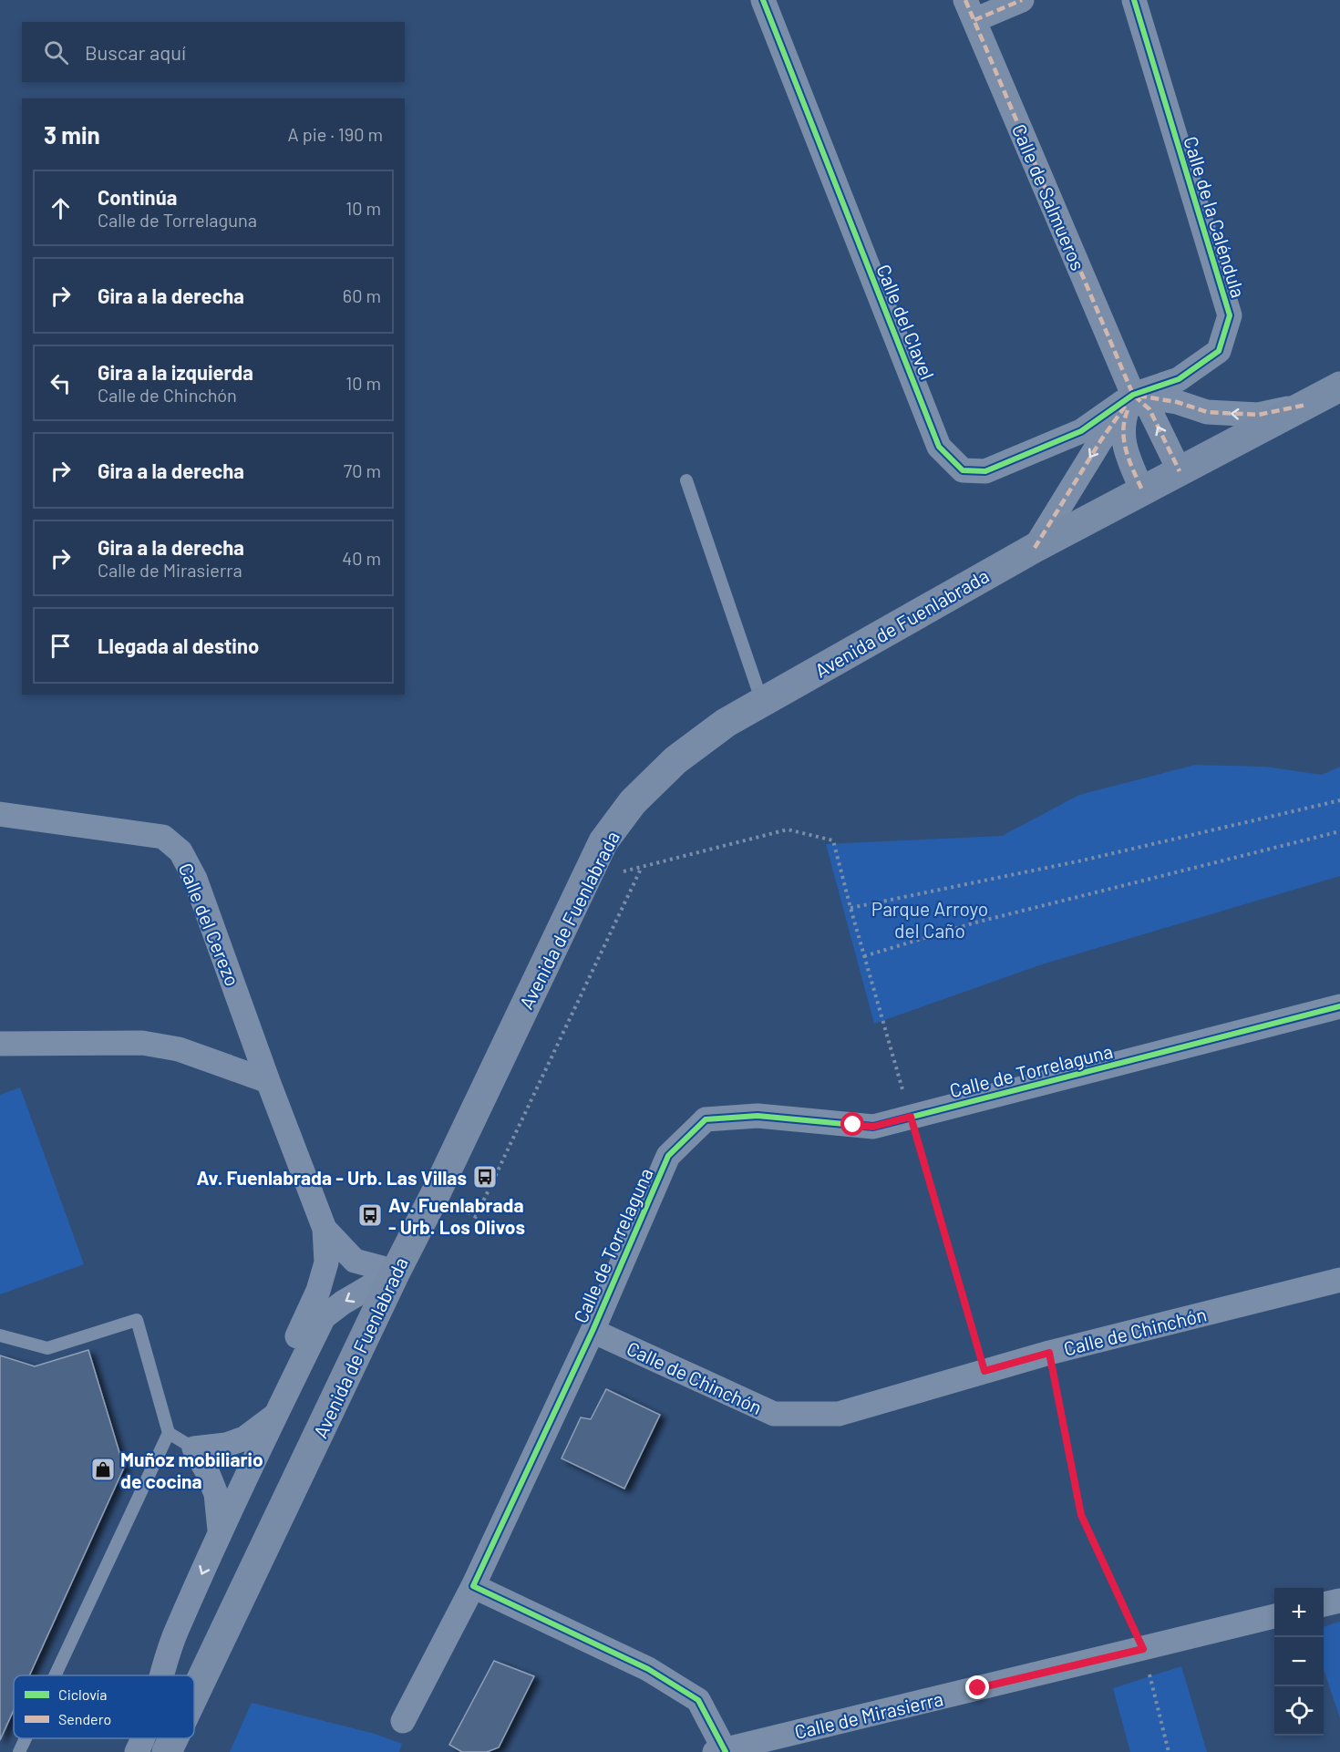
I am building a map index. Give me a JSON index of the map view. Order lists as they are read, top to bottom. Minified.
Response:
{"streets":{"main road":["Avenida de Fuenlabrada"],"street":["Calle de Salmueros","Calle de la Caléndula","Calle del Clavel","Calle del Cerezo","Calle de Torrelaguna","Calle de Chinchón","Calle de Mirasierra"]},"crossings":[["Calle de Salmueros","Calle de la Caléndula"],["Calle de Salmueros","Calle del Clavel"],["Calle de Salmueros","Avenida de Fuenlabrada"],["Calle de la Caléndula","Calle del Clavel"],["Avenida de Fuenlabrada","Calle del Cerezo"],["Calle de Torrelaguna","Calle de Chinchón"]],"parks":["Parque Arroyo del Caño"],"places":{"bus stop":["Av. Fuenlabrada - Urb. Las Villas","Av. Fuenlabrada - Urb. Los Olivos"],"shop":["Muñoz mobiliario de cocina"]},"legend":["Ciclovía","Sendero"],"page":{"search":"Buscar aquí","heading":["3 min","A pie · 190 m"],"list":[["Continúa","Calle de Torrelaguna","10 m"],["Gira a la derecha","60 m"],["Gira a la izquierda","Calle de Chinchón","10 m"],["Gira a la derecha","70 m"],["Gira a la derecha","Calle de Mirasierra","40 m"],"Llegada al destino"],"map_buttons":["+","−"]}}
